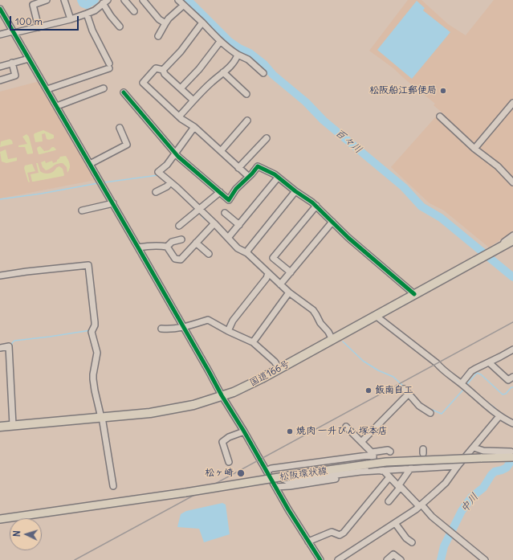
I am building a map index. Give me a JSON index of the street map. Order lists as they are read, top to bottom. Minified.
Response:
{"streets":{"highway":["国道166号"],"main road":["松阪環状線"]},"water":["百々川","中川"],"places":["松阪船江郵便局","飯南自工","焼肉 一升びん 塚本店","松ヶ崎"],"scale_bar":"100 m","north":"left"}
